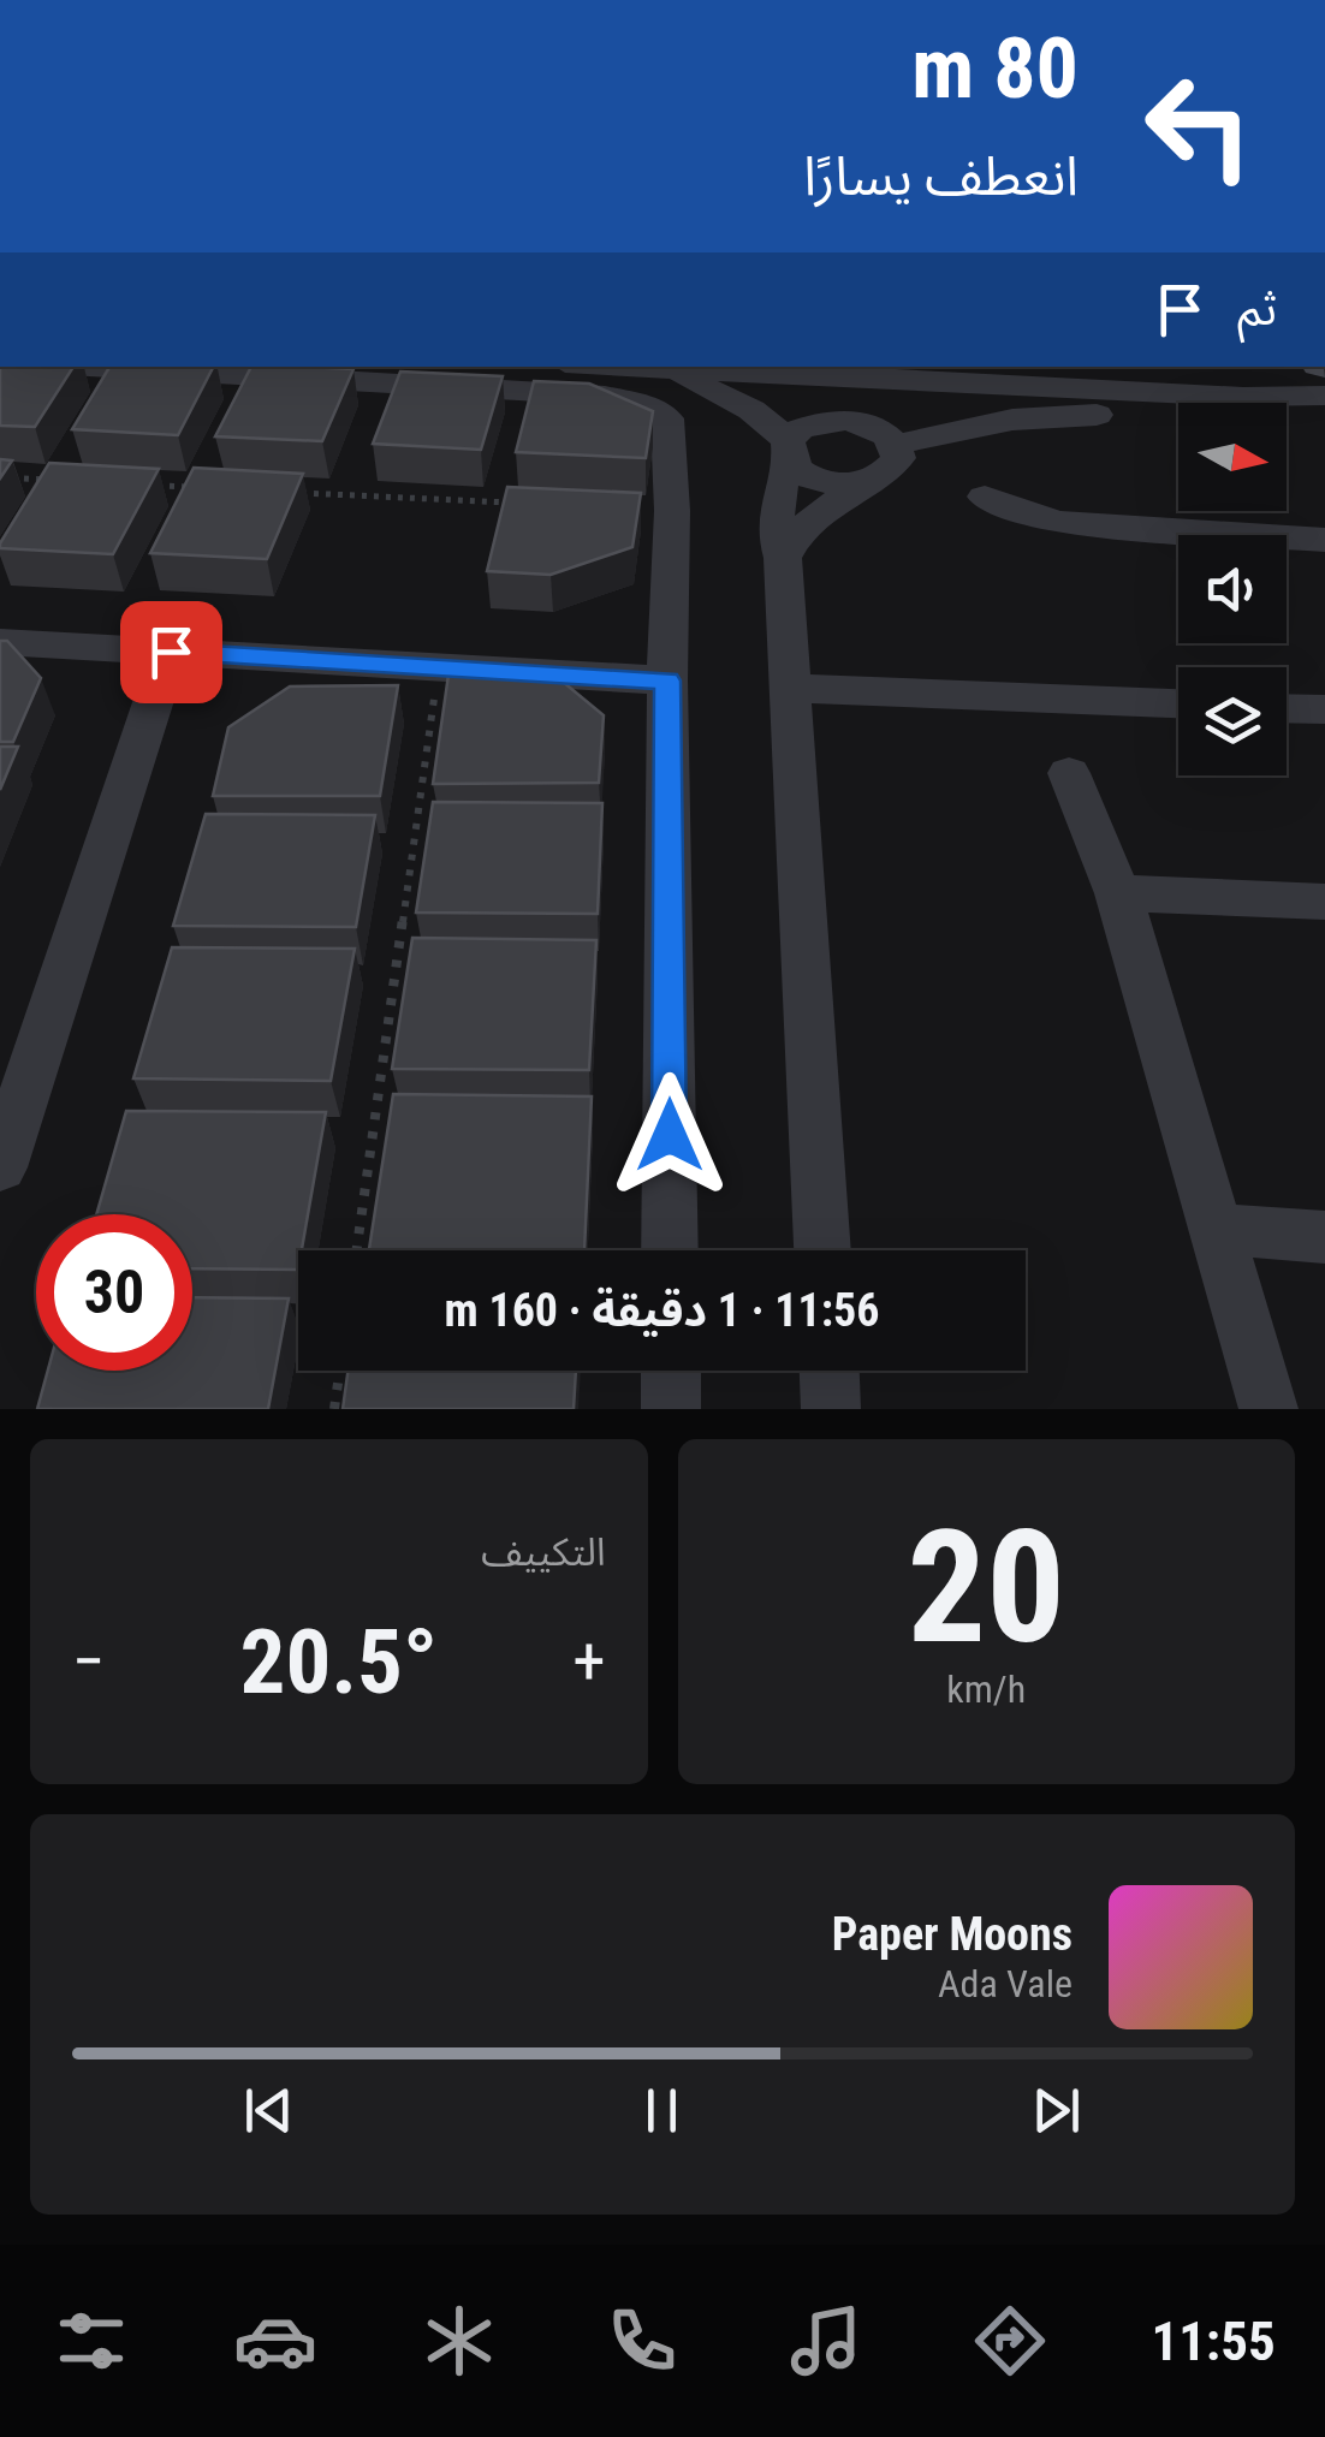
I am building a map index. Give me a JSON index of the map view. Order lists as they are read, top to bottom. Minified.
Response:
{"north":"right","page":{"turn":["80 m","انعطف يسارًا"],"then":"ثم","limit":"30","trip":"11:56 · 1 دقيقة · 160 m","tile":[["20","km/h"],"التكييف"],"heat":["−","20.5°","+"],"song":["Paper Moons","Ada Vale"],"tabs":"11:55"}}
